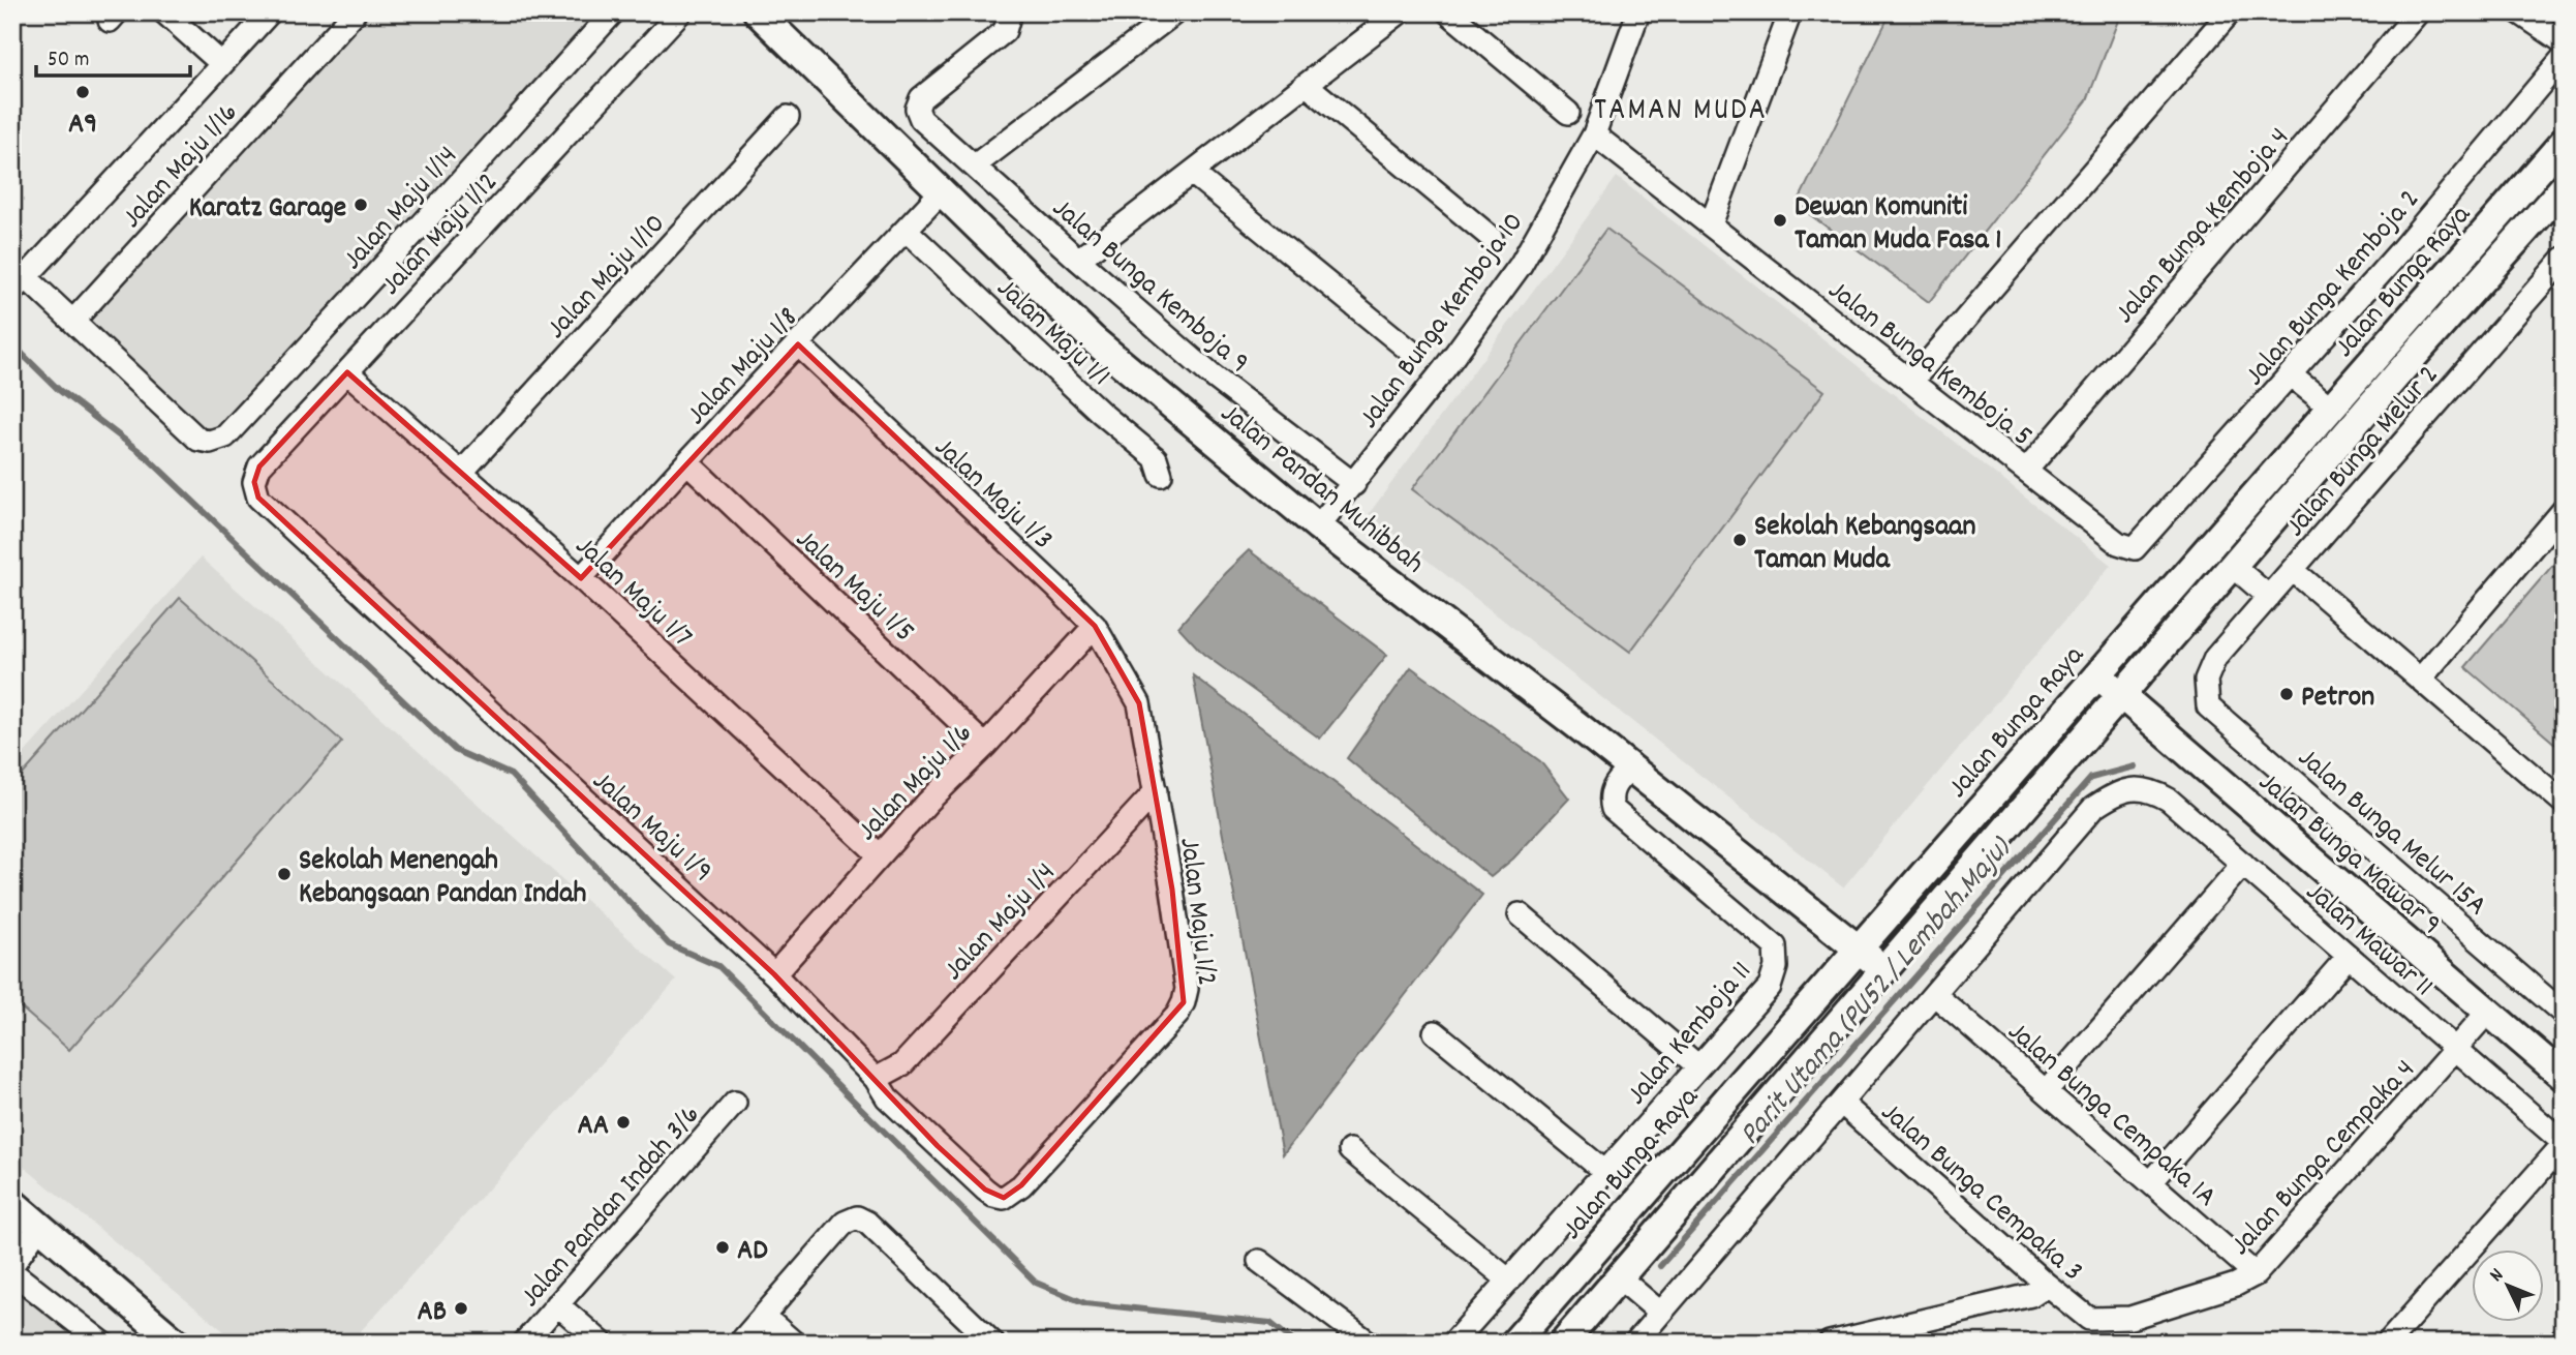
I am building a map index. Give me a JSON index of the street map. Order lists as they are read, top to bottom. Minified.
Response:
{"streets":{"street":["Jalan Maju 1/16","Jalan Maju 1/14","Jalan Bunga Kemboja 4","Jalan Maju 1/12","Jalan Maju 1/10","Jalan Bunga Raya","Jalan Bunga Kemboja 9","Jalan Bunga Kemboja 2","Jalan Bunga Kemboja 10","Jalan Maju 1/1","Jalan Bunga Kemboja 5","Jalan Maju 1/8","Jalan Bunga Melur 2","Jalan Pandan Muhibbah","Jalan Maju 1/3","Jalan Maju 1/5","Jalan Maju 1/7","Jalan Maju 1/6","Jalan Maju 1/9","Jalan Bunga Melur 15A","Jalan Bunga Mawar 9","Jalan Maju 1/2","Jalan Maju 1/4","Jalan Mawar 11","Jalan Kemboja 11","Jalan Bunga Cempaka 1A","Jalan Bunga Cempaka 4","Jalan Bunga Cempaka 3","Jalan Pandan Indah 3/6"]},"crossings":[["Jalan Maju 1/16","Jalan Maju 1/14"],["Jalan Bunga Kemboja 4","Jalan Bunga Kemboja 5"],["Jalan Maju 1/12","Jalan Maju 1/7"],["Jalan Maju 1/12","Jalan Maju 1/9"],["Jalan Maju 1/10","Jalan Maju 1/7"],["Jalan Bunga Raya","Jalan Pandan Muhibbah"],["Jalan Bunga Raya","Jalan Bunga Mawar 9"],["Jalan Bunga Kemboja 9","Jalan Bunga Kemboja 10"],["Jalan Bunga Kemboja 2","Jalan Bunga Kemboja 5"],["Jalan Bunga Kemboja 10","Jalan Bunga Kemboja 5"],["Jalan Bunga Kemboja 10","Jalan Pandan Muhibbah"],["Jalan Maju 1/1","Jalan Maju 1/8"],["Jalan Maju 1/8","Jalan Pandan Muhibbah"],["Jalan Maju 1/8","Jalan Maju 1/3"],["Jalan Maju 1/8","Jalan Maju 1/5"],["Jalan Maju 1/8","Jalan Maju 1/7"],["Jalan Bunga Melur 2","Jalan Bunga Melur 15A"],["Jalan Pandan Muhibbah","Jalan Kemboja 11"],["Jalan Maju 1/3","Jalan Maju 1/6"],["Jalan Maju 1/3","Jalan Maju 1/2"],["Jalan Maju 1/5","Jalan Maju 1/6"],["Jalan Maju 1/7","Jalan Maju 1/6"],["Jalan Maju 1/6","Jalan Maju 1/9"],["Jalan Maju 1/9","Jalan Maju 1/2"],["Jalan Maju 1/9","Jalan Maju 1/4"],["Jalan Bunga Mawar 9","Jalan Bunga Cempaka 4"],["Jalan Maju 1/2","Jalan Maju 1/4"],["Jalan Mawar 11","Jalan Bunga Cempaka 1A"],["Jalan Mawar 11","Jalan Bunga Cempaka 4"],["Jalan Bunga Cempaka 1A","Jalan Bunga Cempaka 4"],["Jalan Bunga Cempaka 4","Jalan Bunga Cempaka 3"]],"districts":["TAMAN MUDA"],"water":["Parit Utama (PU52 / Lembah Maju)"],"places":["A9","Karatz Garage","Dewan Komuniti Taman Muda Fasa 1","Sekolah Kebangsaan Taman Muda","Petron","Sekolah Menengah Kebangsaan Pandan Indah","AA","AD","AB"],"scale_bar":"50 m","north":"top left"}
